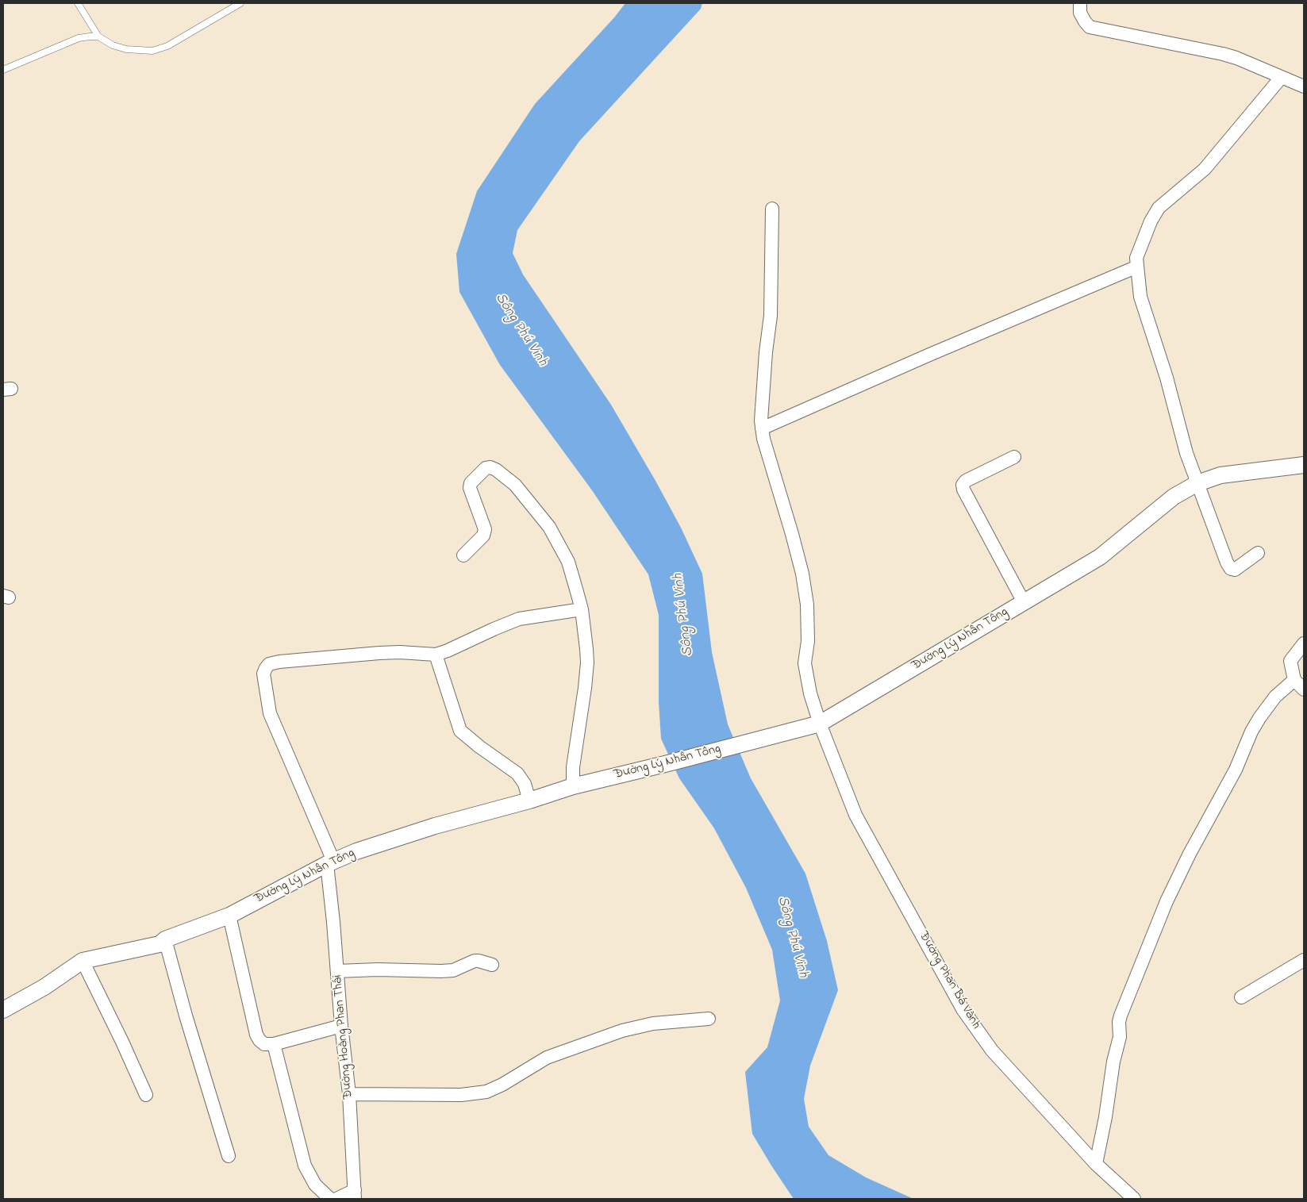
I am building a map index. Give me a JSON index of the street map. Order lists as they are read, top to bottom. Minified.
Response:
{"streets":{"street":["Đường Lý Nhân Tông","Đường Phan Bá Vành","Đường Hoàng Phan Thái"]},"crossings":[["Đường Lý Nhân Tông","Đường Phan Bá Vành"],["Đường Lý Nhân Tông","Đường Hoàng Phan Thái"]],"water":["Sông Phú Vinh"]}
